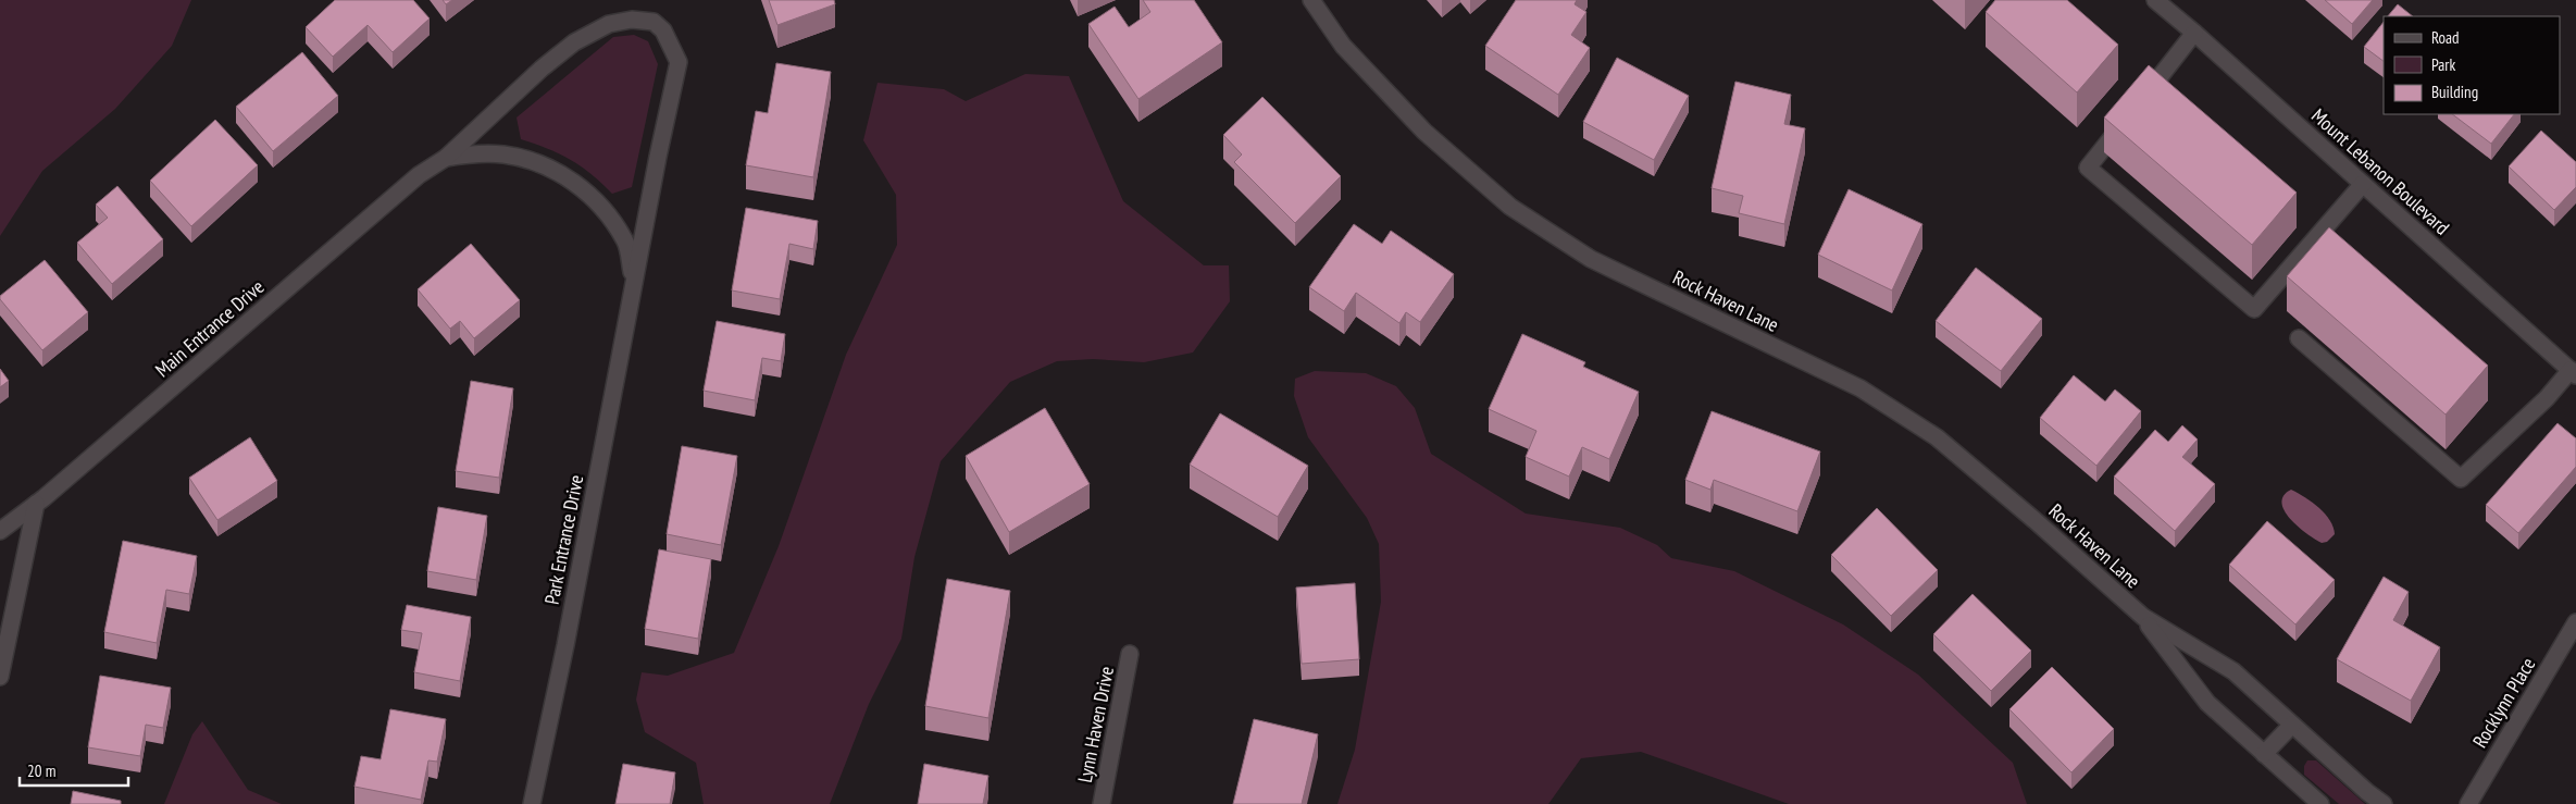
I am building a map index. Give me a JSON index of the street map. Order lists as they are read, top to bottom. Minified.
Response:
{"streets":{"street":["Mount Lebanon Boulevard","Rock Haven Lane","Main Entrance Drive","Park Entrance Drive","Rocklynn Place","Lynn Haven Drive"]},"crossings":[["Main Entrance Drive","Park Entrance Drive"]],"legend":["Road","Park","Building"],"scale_bar":"20 m"}
